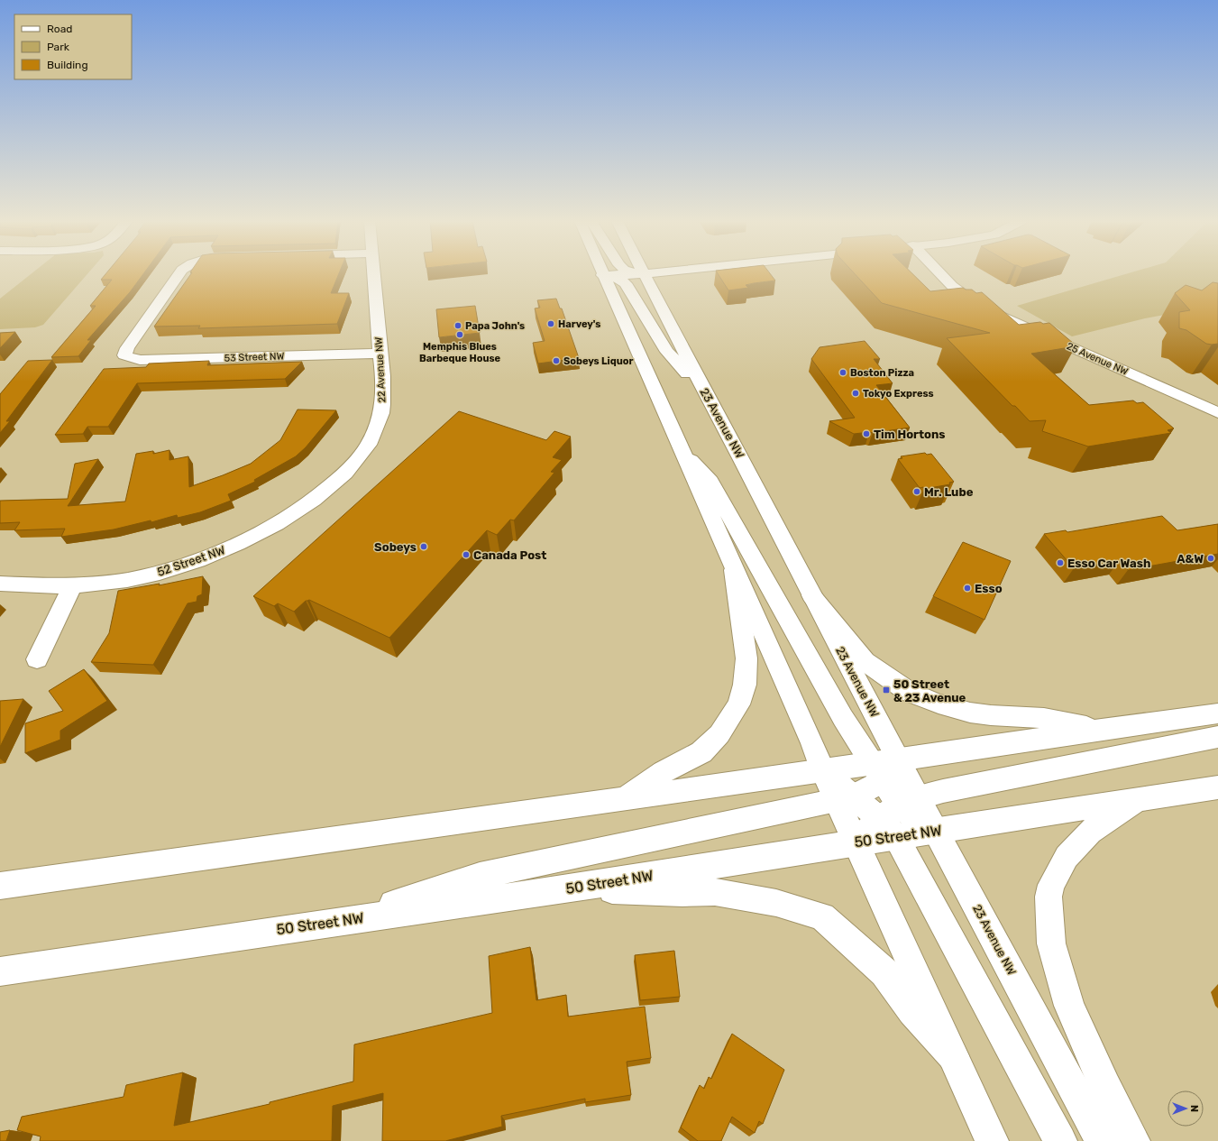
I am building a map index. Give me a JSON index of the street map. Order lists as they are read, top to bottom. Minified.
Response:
{"streets":{"main road":["53 Street NW","25 Avenue NW","22 Avenue NW","23 Avenue NW","52 Street NW","50 Street NW"]},"crossings":[["53 Street NW","22 Avenue NW"],["22 Avenue NW","52 Street NW"],["23 Avenue NW","50 Street NW"]],"places":{"other":["Harvey's","Papa John's","Memphis Blues Barbeque House","Sobeys Liquor","Boston Pizza","Tokyo Express","Tim Hortons","Mr. Lube","Sobeys","Canada Post","A&W","Esso Car Wash","Esso"],"transit":["50 Street & 23 Avenue"]},"legend":["Road","Park","Building"],"north":"right"}
